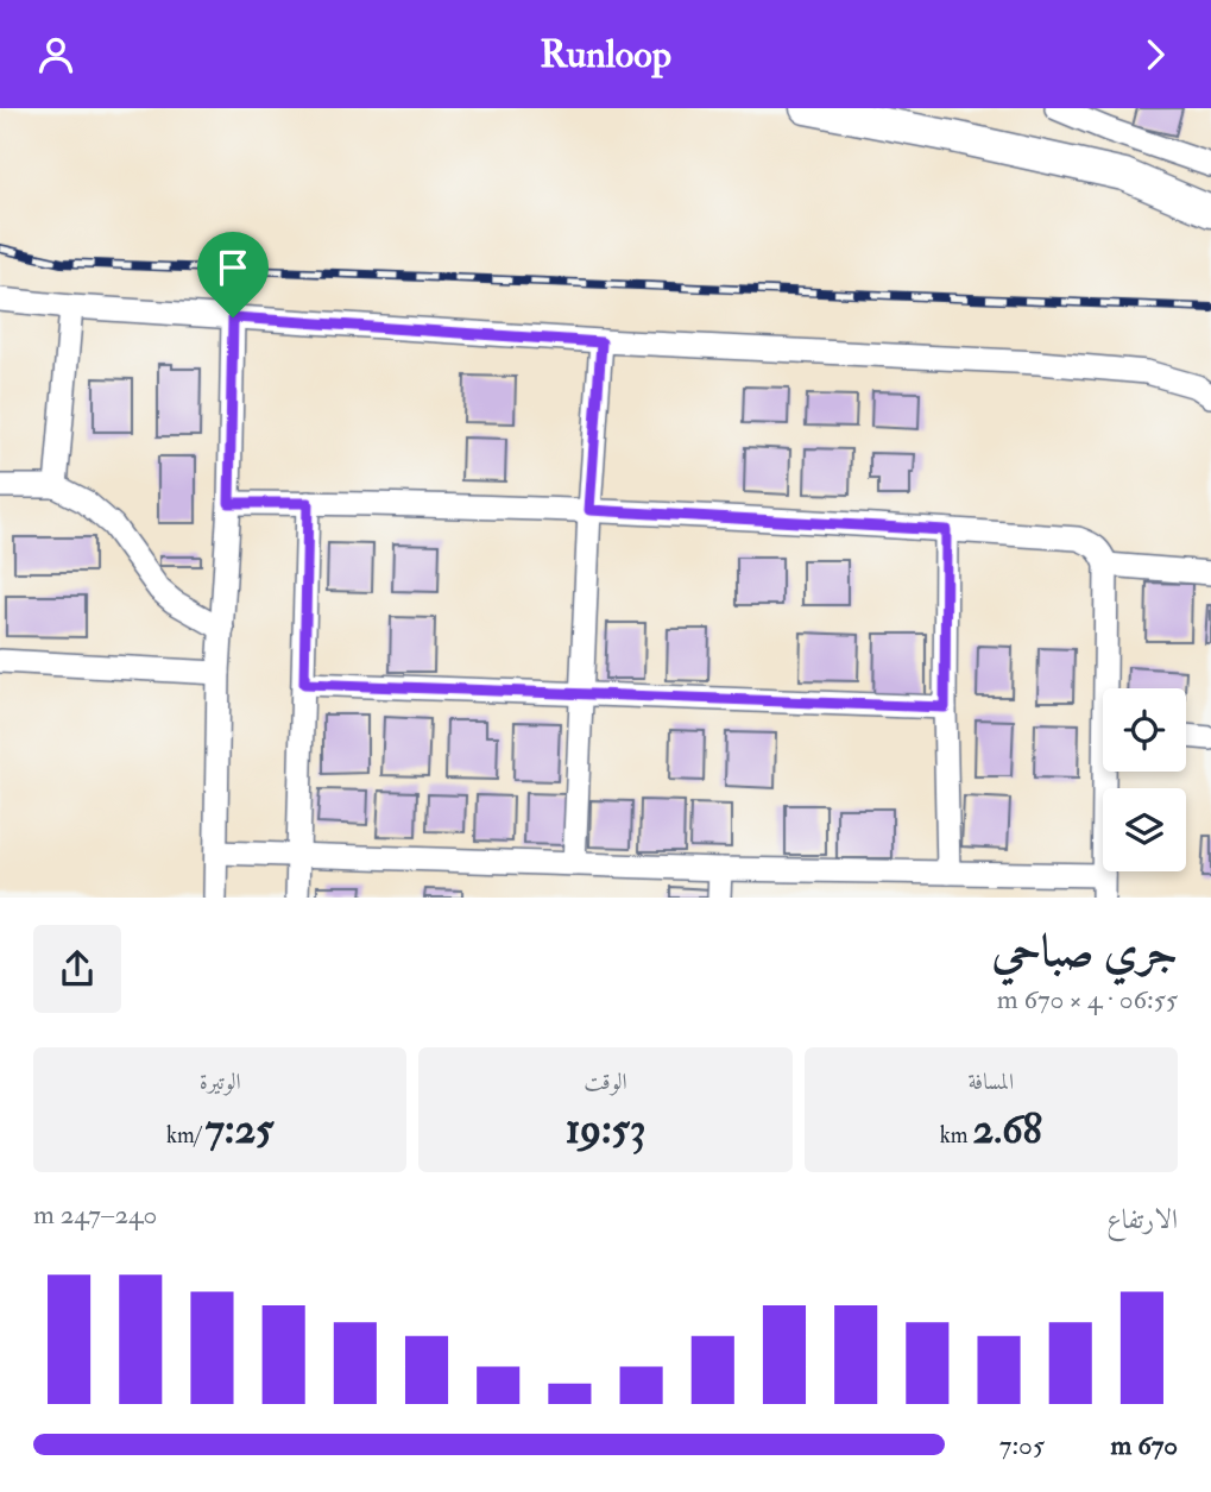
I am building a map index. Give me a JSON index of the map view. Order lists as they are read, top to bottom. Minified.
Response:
{"page":{"header":"Runloop","heading":["جري صباحي","06:55 · 4 × 670 m"],"stats":[["المسافة","2.68 km"],["الوقت","19:53"],["الوتيرة","7:25 /km"]],"chart":["الارتفاع","240–247 m"],"list":[{"name":"670 m","note":"7:05"}]}}
